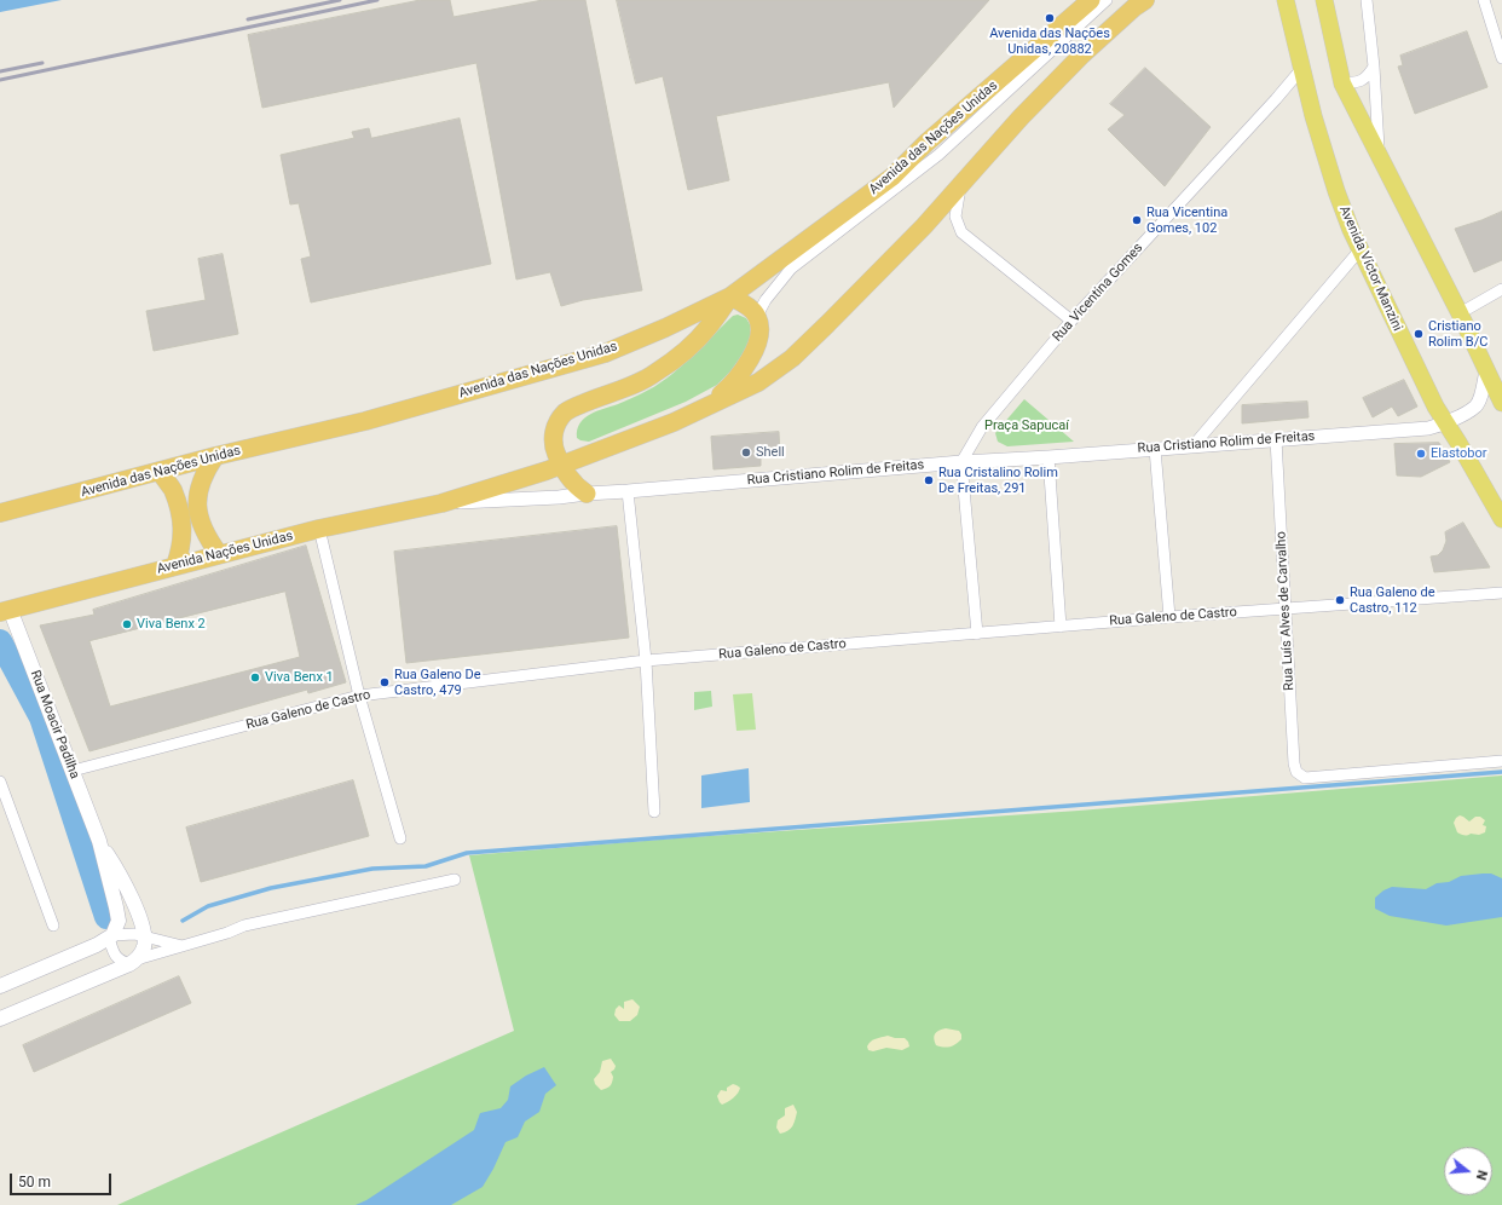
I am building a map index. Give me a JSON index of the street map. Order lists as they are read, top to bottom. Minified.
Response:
{"streets":{"highway":["Avenida das Nações Unidas","Avenida Nações Unidas"],"main road":["Avenida Víctor Manzini","Rua Moacir Padilha"],"street":["Rua Vicentina Gomes","Rua Cristiano Rolim de Freitas","Rua Luís Alves de Carvalho","Rua Galeno de Castro"]},"crossings":[["Avenida Víctor Manzini","Rua Vicentina Gomes"],["Avenida Víctor Manzini","Rua Cristiano Rolim de Freitas"],["Rua Vicentina Gomes","Rua Cristiano Rolim de Freitas"],["Rua Cristiano Rolim de Freitas","Avenida Nações Unidas"],["Rua Cristiano Rolim de Freitas","Rua Luís Alves de Carvalho"],["Avenida Nações Unidas","Rua Moacir Padilha"],["Rua Luís Alves de Carvalho","Rua Galeno de Castro"],["Rua Galeno de Castro","Rua Moacir Padilha"]],"parks":["Praça Sapucaí"],"places":["Avenida das Nações Unidas, 20882","Rua Vicentina Gomes, 102","Cristiano Rolim B/C","Shell","Elastobor","Rua Cristalino Rolim De Freitas, 291","Rua Galeno de Castro, 112","Viva Benx 2","Viva Benx 1","Rua Galeno De Castro, 479"],"scale_bar":"50 m","north":"right"}
